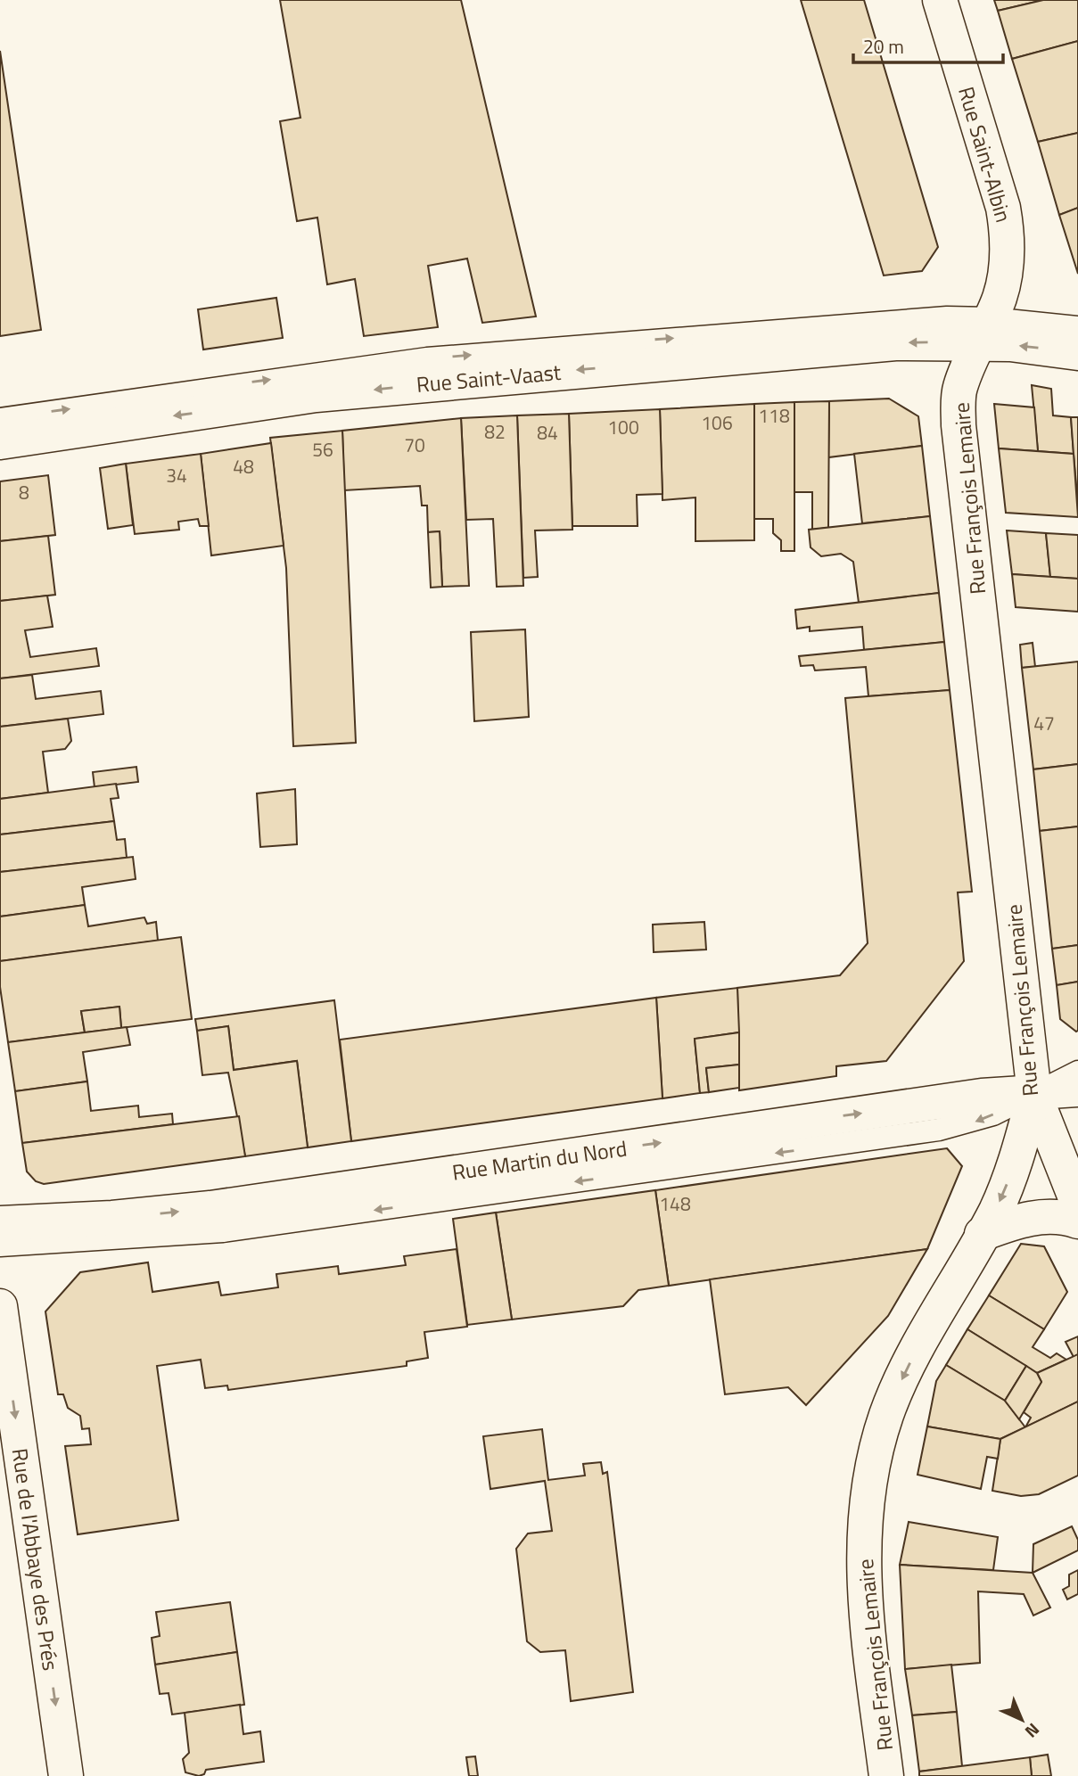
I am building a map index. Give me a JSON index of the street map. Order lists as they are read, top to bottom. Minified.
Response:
{"streets":{"street":["Rue Saint-Albin","Rue Saint-Vaast","Rue François Lemaire","Rue Martin du Nord","Rue de l'Abbaye des Prés"]},"crossings":[["Rue Saint-Albin","Rue Saint-Vaast"],["Rue Saint-Albin","Rue François Lemaire"],["Rue Saint-Vaast","Rue François Lemaire"],["Rue François Lemaire","Rue Martin du Nord"]],"one_way":["Rue Saint-Vaast","Rue François Lemaire","Rue Martin du Nord","Rue de l'Abbaye des Prés"],"house_numbers":["118","106","100","82","84","70","56","48","34","8","47","148"],"scale_bar":"20 m","north":"bottom right"}
